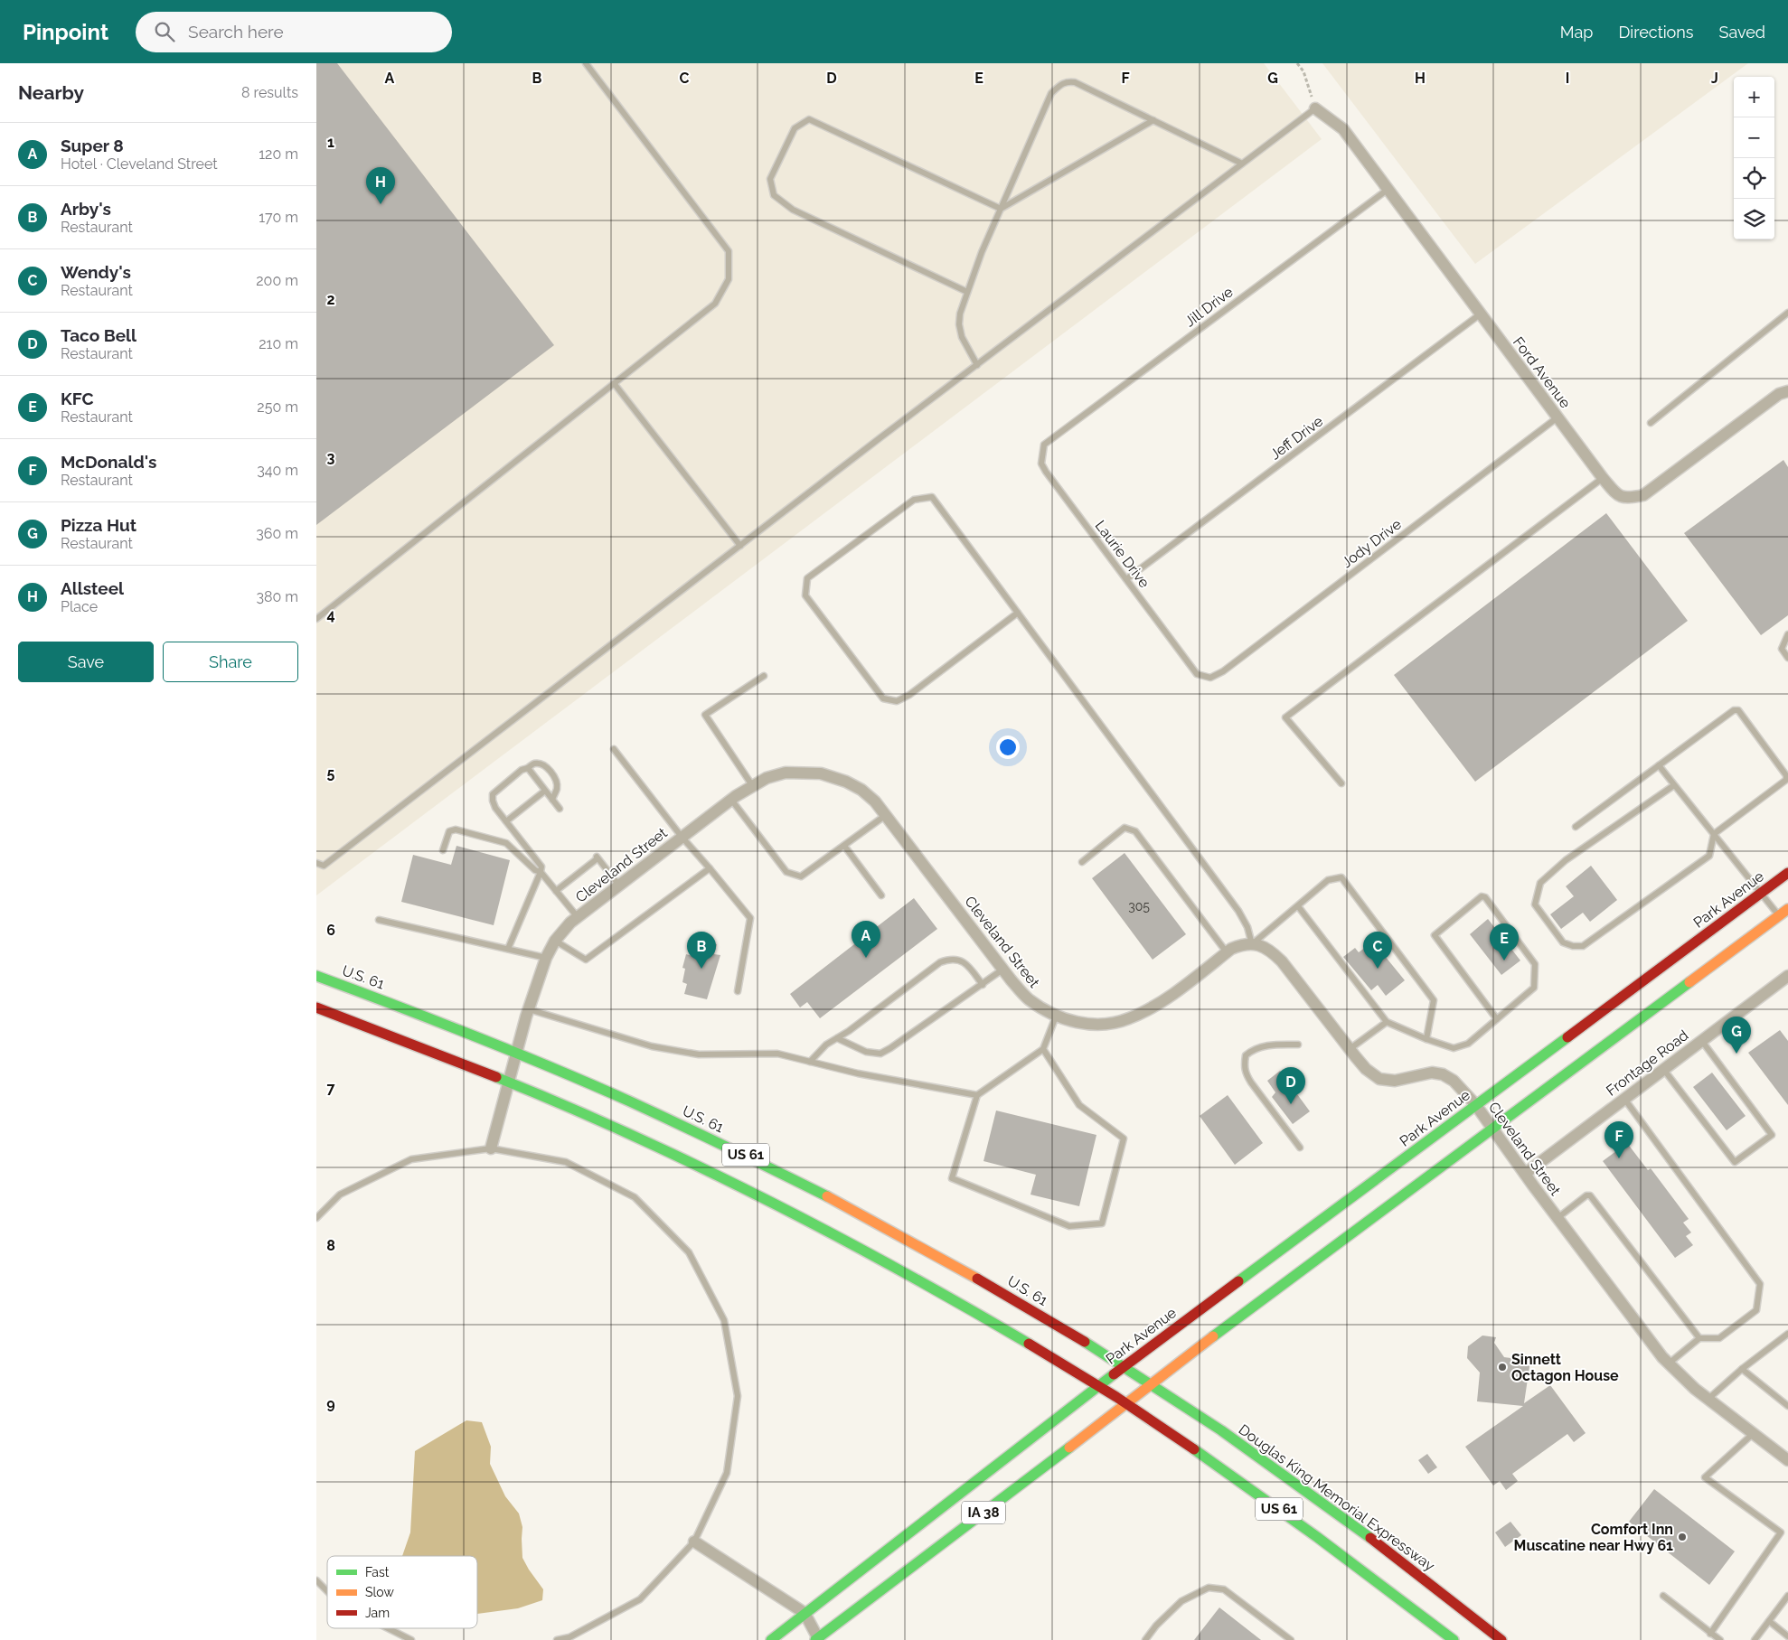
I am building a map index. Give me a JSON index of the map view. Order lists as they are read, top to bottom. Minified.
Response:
{"streets":{"main road":["Park Avenue","U.S. 61","US 61","Douglas King Memorial Expressway","IA 38"],"street":["Ford Avenue","Cleveland Street","Frontage Road"],"lane":["Jill Drive","Jeff Drive","Jody Drive","Laurie Drive"]},"crossings":[["Jill Drive","Ford Avenue"],["Jill Drive","Laurie Drive"],["Ford Avenue","Jeff Drive"],["Ford Avenue","Jody Drive"],["Jeff Drive","Laurie Drive"],["Jody Drive","Laurie Drive"],["Cleveland Street","Park Avenue"],["Cleveland Street","U.S. 61"],["Cleveland Street","Frontage Road"],["Cleveland Street","US 61"],["Park Avenue","U.S. 61"],["Park Avenue","US 61"],["Park Avenue","IA 38"],["U.S. 61","Douglas King Memorial Expressway"],["U.S. 61","IA 38"],["US 61","IA 38"],["Douglas King Memorial Expressway","IA 38"]],"places":["Sinnett Octagon House","Comfort Inn Muscatine near Hwy 61"],"house_numbers":["305"],"legend":["Fast","Slow","Jam"],"page":{"header":"Pinpoint","search":"Search here","nav":["Map","Directions","Saved"],"heading":["Nearby","8 results"],"map_buttons":["+","−"],"list":[{"mark":"A","name":"Super 8","note":"Hotel · Cleveland Street","value":"120 m"},{"mark":"B","name":"Arby's","note":"Restaurant","value":"170 m"},{"mark":"C","name":"Wendy's","note":"Restaurant","value":"200 m"},{"mark":"D","name":"Taco Bell","note":"Restaurant","value":"210 m"},{"mark":"E","name":"KFC","note":"Restaurant","value":"250 m"},{"mark":"F","name":"McDonald's","note":"Restaurant","value":"340 m"},{"mark":"G","name":"Pizza Hut","note":"Restaurant","value":"360 m"},{"mark":"H","name":"Allsteel","note":"Place","value":"380 m"}],"pins":["H","A","E","B","C","G","D","F"],"buttons":["Save","Share"]},"grid":{"columns":["A","B","C","D","E","F","G","H","I","J"],"rows":["1","2","3","4","5","6","7","8","9"]}}
